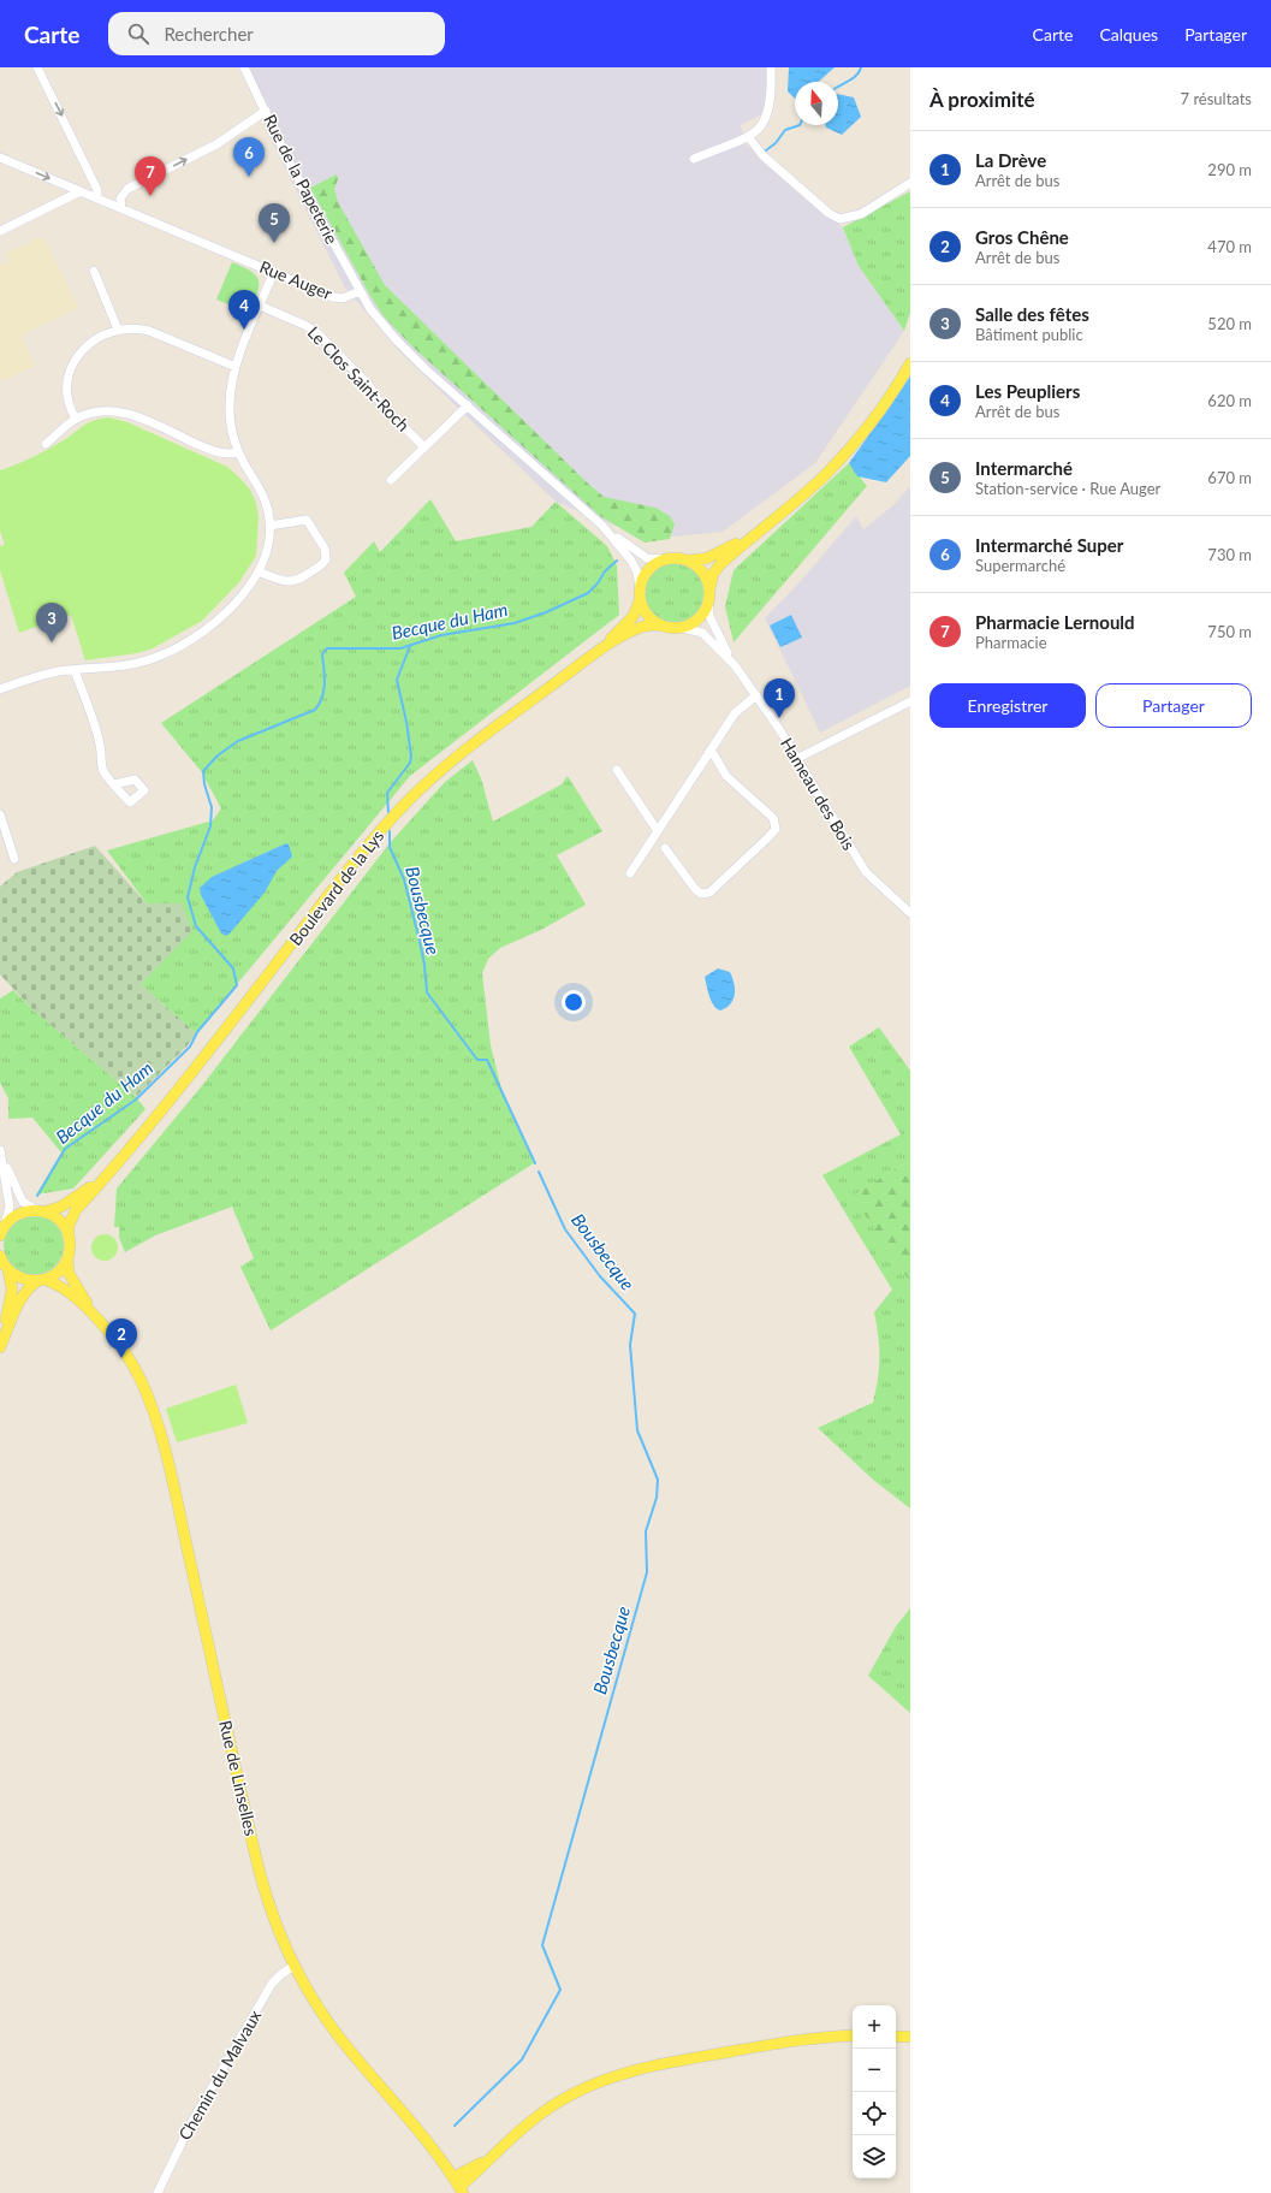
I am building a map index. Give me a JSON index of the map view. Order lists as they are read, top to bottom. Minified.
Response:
{"streets":{"main road":["Boulevard de la Lys","Rue de Linselles"],"street":["Rue de la Papeterie","Rue Auger","Le Clos Saint-Roch","Hameau des Bois","Chemin du Malvaux"]},"crossings":[["Rue de la Papeterie","Rue Auger"],["Rue Auger","Hameau des Bois"],["Rue Auger","Boulevard de la Lys"],["Hameau des Bois","Boulevard de la Lys"],["Boulevard de la Lys","Rue de Linselles"],["Rue de Linselles","Chemin du Malvaux"]],"water":["Becque du Ham","Bousbecque"],"north":"top","page":{"header":"Carte","search":"Rechercher","nav":["Carte","Calques","Partager"],"heading":["À proximité","7 résultats"],"list":[{"mark":"1","name":"La Drève","note":"Arrêt de bus","value":"290 m"},{"mark":"2","name":"Gros Chêne","note":"Arrêt de bus","value":"470 m"},{"mark":"3","name":"Salle des fêtes","note":"Bâtiment public","value":"520 m"},{"mark":"4","name":"Les Peupliers","note":"Arrêt de bus","value":"620 m"},{"mark":"5","name":"Intermarché","note":"Station-service · Rue Auger","value":"670 m"},{"mark":"6","name":"Intermarché Super","note":"Supermarché","value":"730 m"},{"mark":"7","name":"Pharmacie Lernould","note":"Pharmacie","value":"750 m"}],"pins":["6","7","5","4","3","1","2"],"buttons":["Enregistrer","Partager"],"map_buttons":["+","−"]}}
